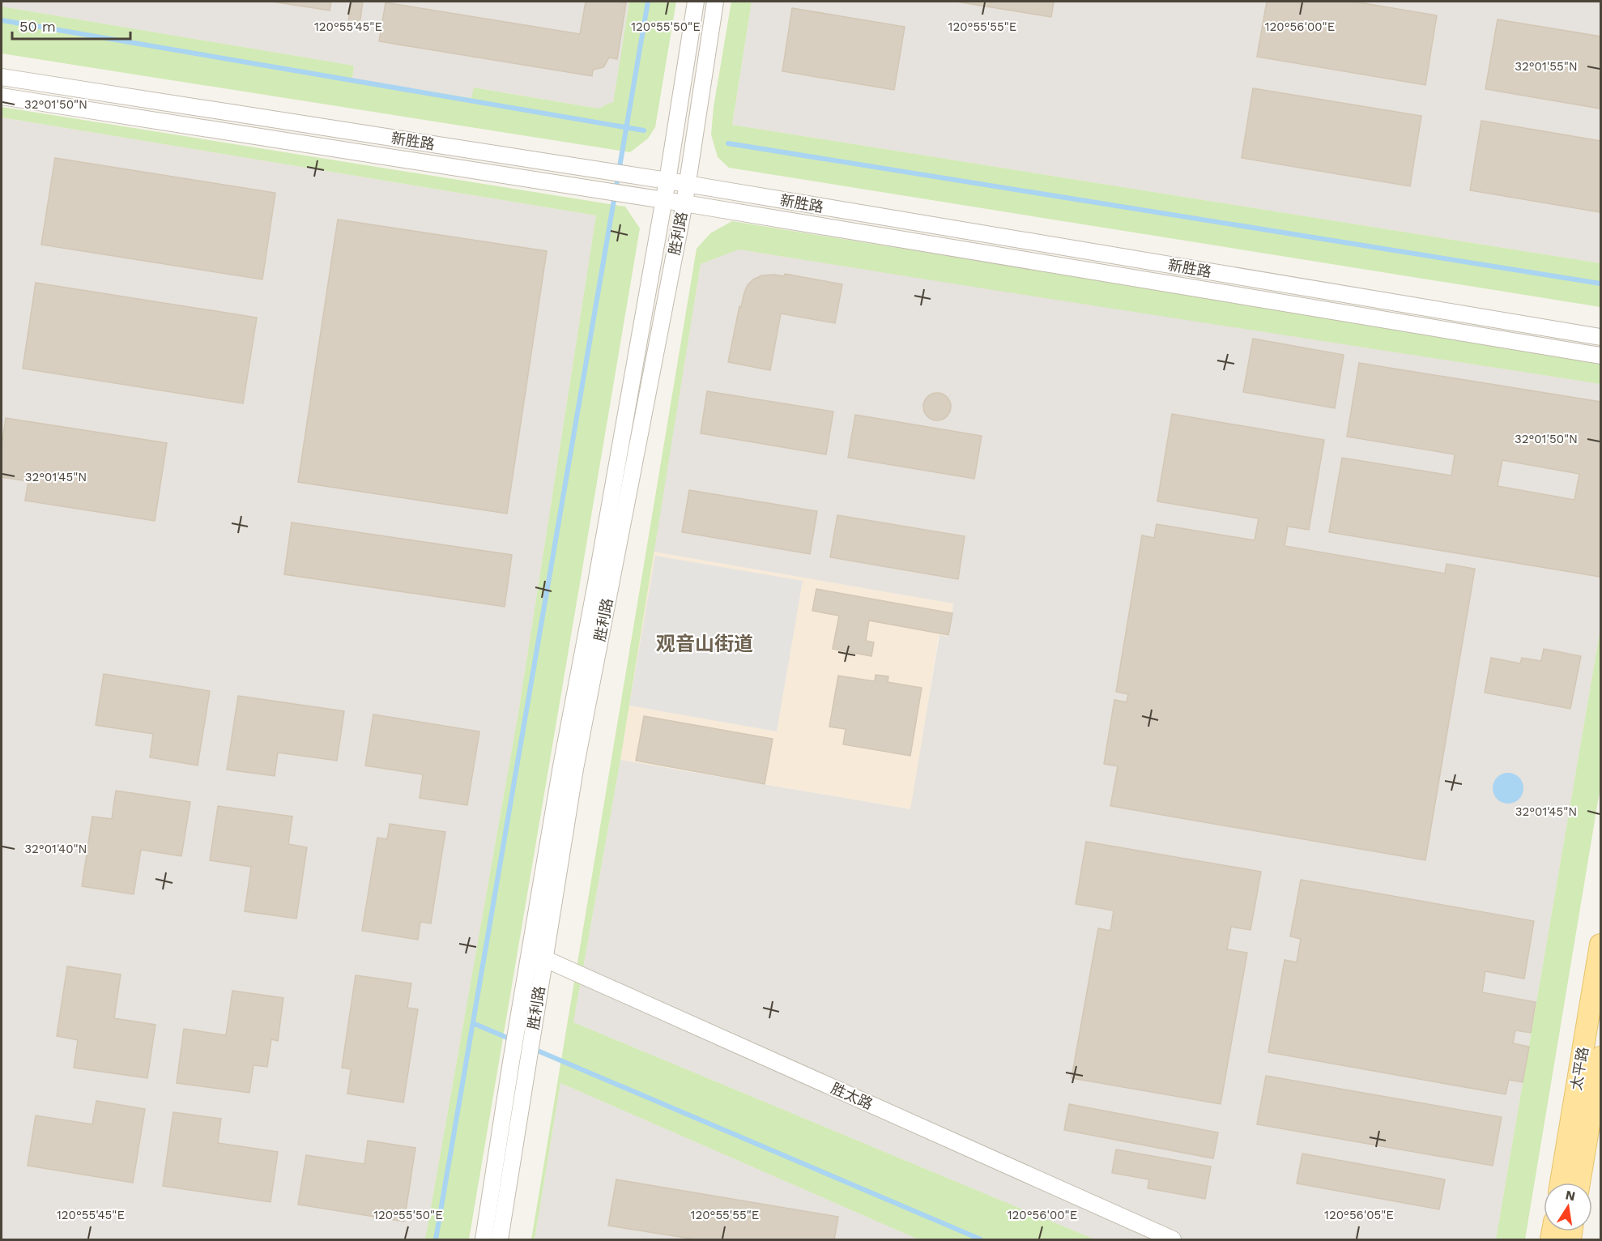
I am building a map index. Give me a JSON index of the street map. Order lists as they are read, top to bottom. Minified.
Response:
{"streets":{"main road":["太平路"],"street":["新胜路","胜利路","胜太路"]},"crossings":[["新胜路","胜利路"],["胜利路","胜太路"]],"districts":["观音山街道"],"scale_bar":"50 m","north":"top","coordinates":["120°55'45\"E","120°55'50\"E","120°55'55\"E","120°56'00\"E","32°01'55\"N","32°01'50\"N","32°01'45\"N","32°01'40\"N","120°56'05\"E"]}
